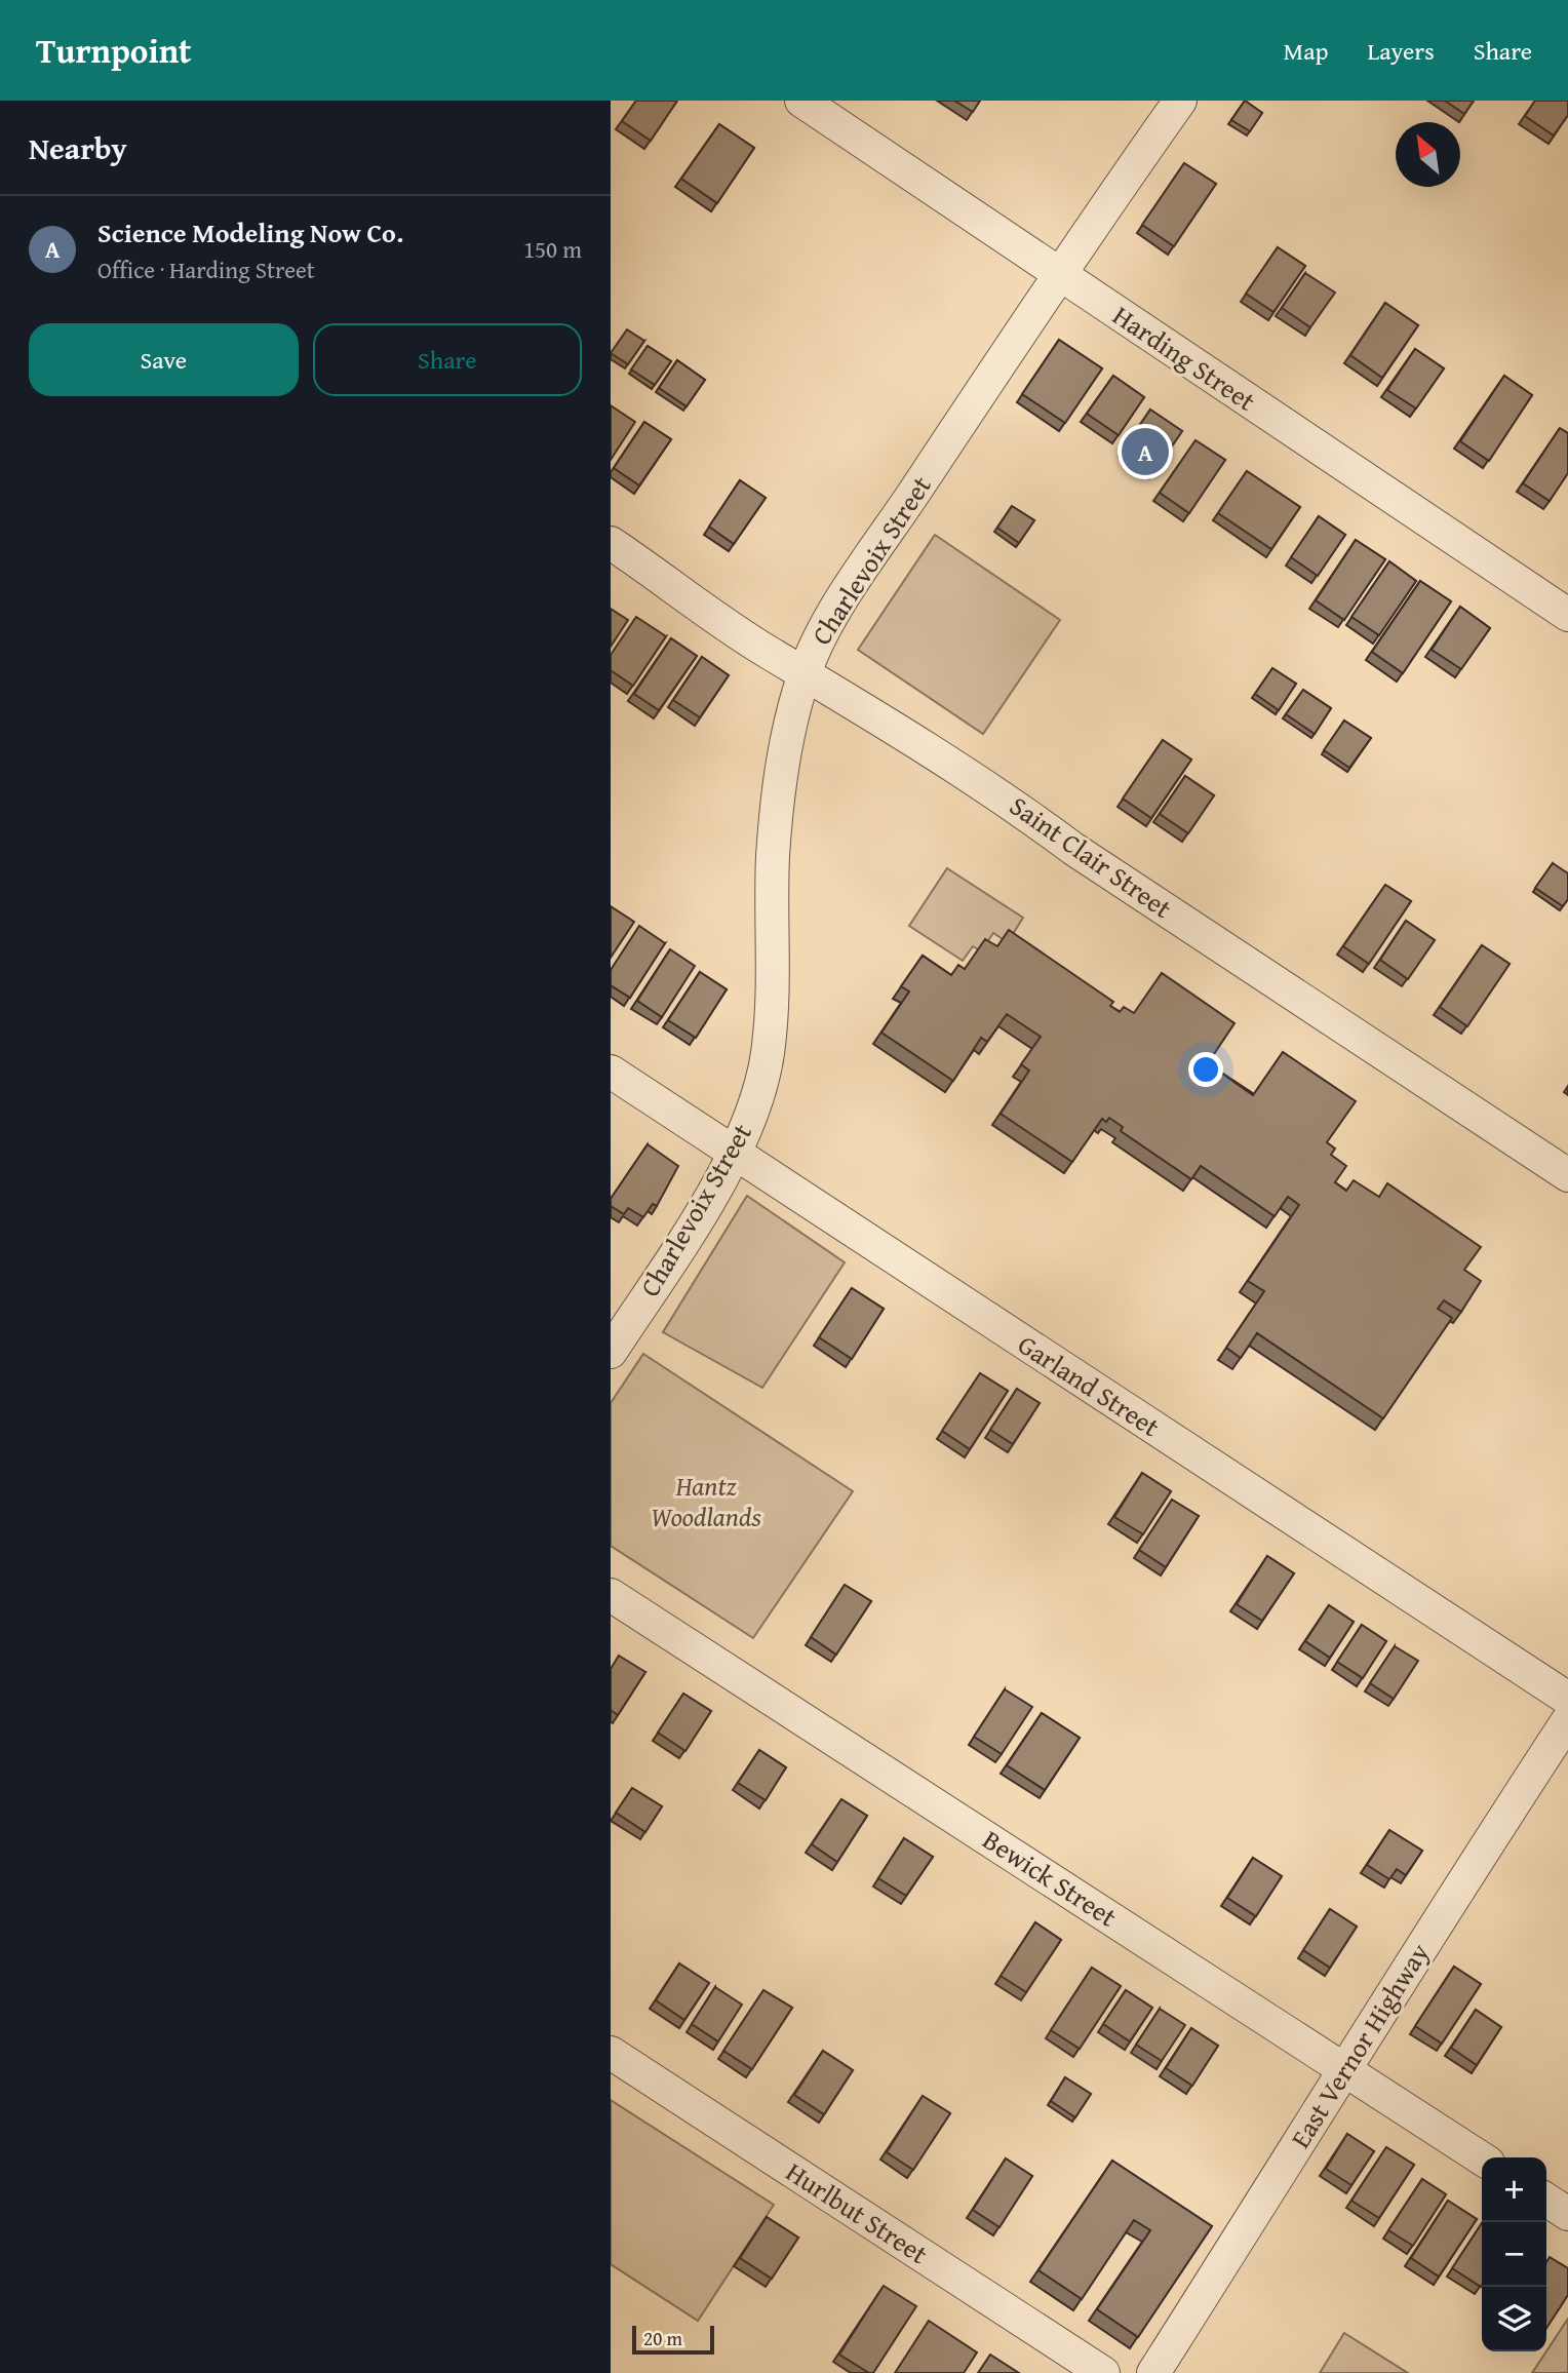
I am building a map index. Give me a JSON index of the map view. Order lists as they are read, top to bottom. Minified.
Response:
{"streets":{"street":["Harding Street","Charlevoix Street","Saint Clair Street","Garland Street","Bewick Street","East Vernor Highway","Hurlbut Street"]},"crossings":[["Harding Street","Charlevoix Street"],["Charlevoix Street","Saint Clair Street"],["Charlevoix Street","Garland Street"],["Bewick Street","East Vernor Highway"]],"parks":["Hantz Woodlands"],"scale_bar":"20 m","north":"top left","page":{"header":"Turnpoint","nav":["Map","Layers","Share"],"heading":"Nearby","list":[{"mark":"A","name":"Science Modeling Now Co.","note":"Office · Harding Street","value":"150 m"}],"buttons":["Save","Share"],"pins":"A","map_buttons":["+","−"],"scale":"20 m"}}
